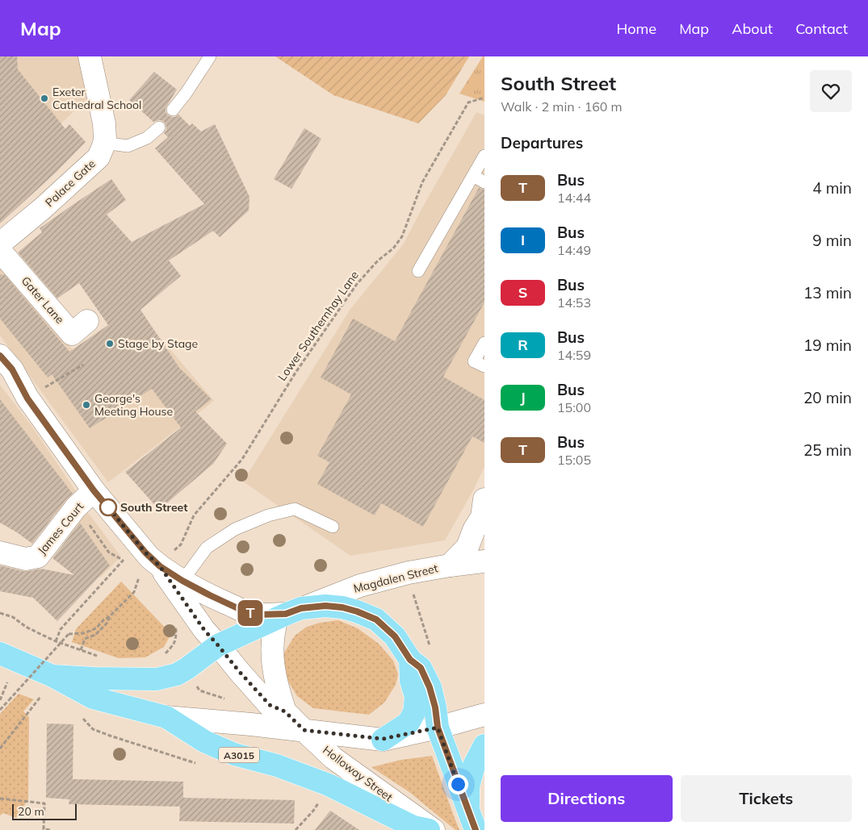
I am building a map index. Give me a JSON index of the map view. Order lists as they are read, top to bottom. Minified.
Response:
{"streets":{"main road":["A3015"],"street":["Palace Gate","Gater Lane","James Court","Magdalen Street","Holloway Street"],"path":["Lower Southernhay Lane"]},"crossings":[["Magdalen Street","Holloway Street"]],"places":["Exeter Cathedral School","Stage by Stage","George's Meeting House","South Street"],"lines":["bus line T"],"scale_bar":"20 m","page":{"header":"Map","nav":["Home","Map","About","Contact"],"on_map":"T","heading":[["South Street","Walk · 2 min · 160 m"],"Departures"],"list":[{"mark":"T","name":"Bus","note":"14:44","value":"4 min"},{"mark":"I","name":"Bus","note":"14:49","value":"9 min"},{"mark":"S","name":"Bus","note":"14:53","value":"13 min"},{"mark":"R","name":"Bus","note":"14:59","value":"19 min"},{"mark":"J","name":"Bus","note":"15:00","value":"20 min"},{"mark":"T","name":"Bus","note":"15:05","value":"25 min"}],"buttons":["Directions","Tickets"],"scale":"20 m"}}
